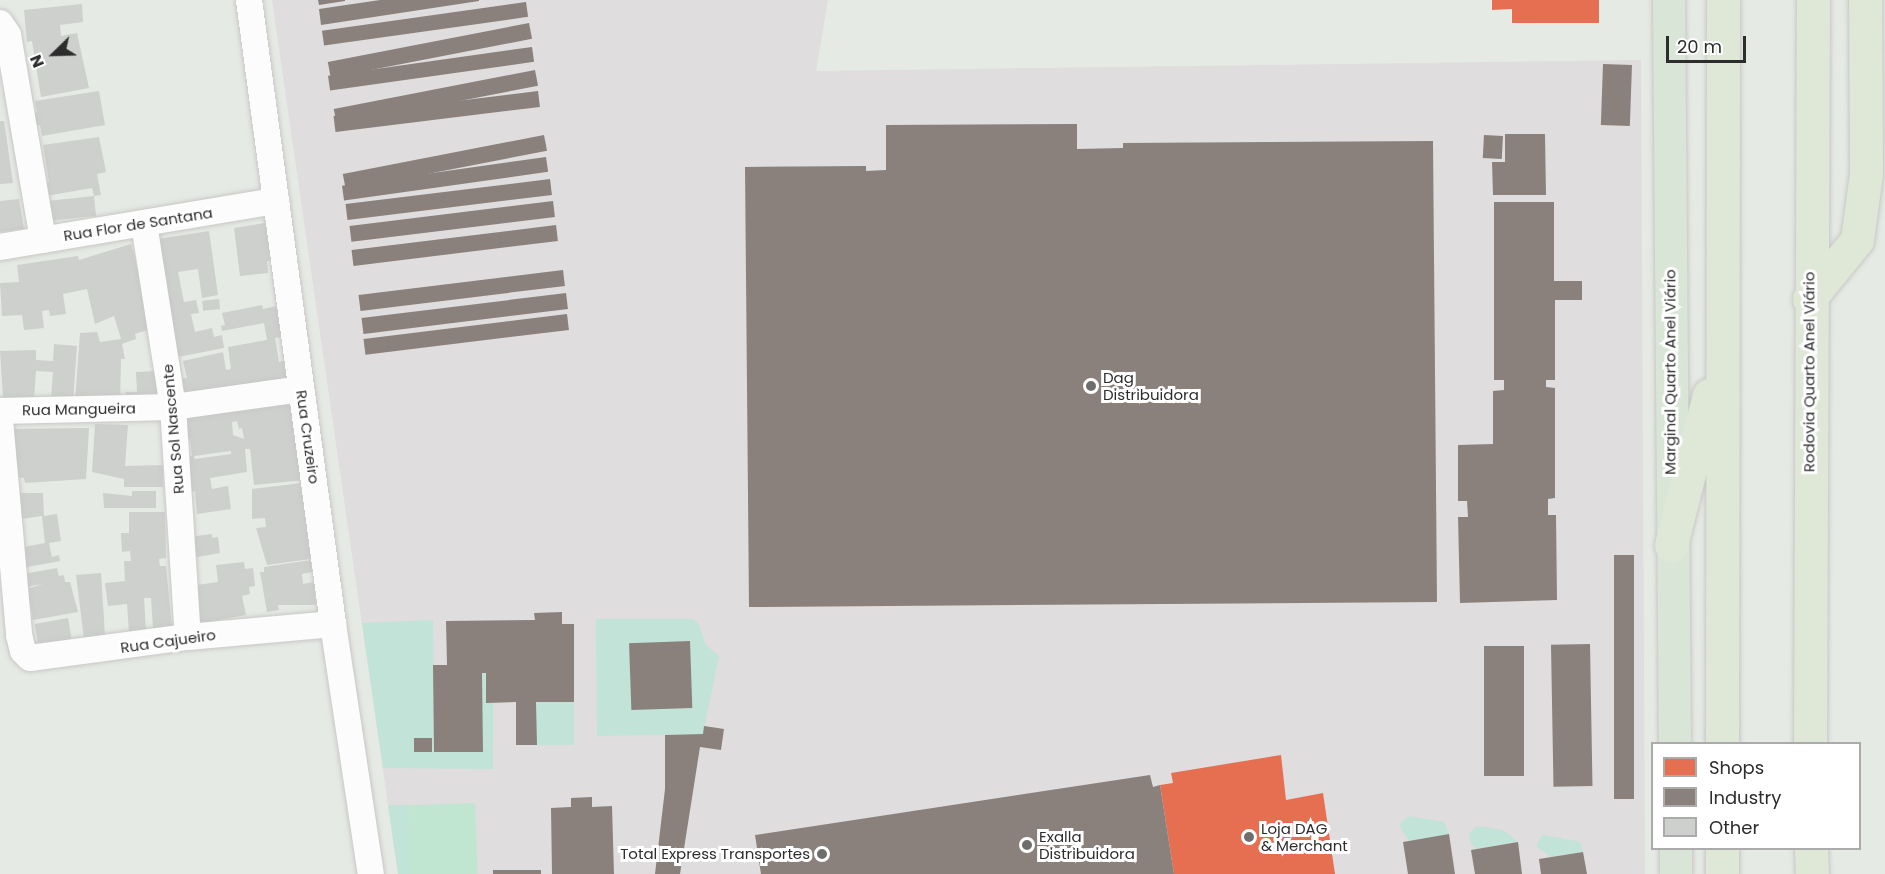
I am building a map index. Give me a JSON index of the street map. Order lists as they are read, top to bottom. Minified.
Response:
{"streets":{"highway":["Rodovia Quarto Anel Viário"],"main road":["Marginal Quarto Anel Viário"],"street":["Rua Flor de Santana","Rua Mangueira","Rua Sol Nascente","Rua Cruzeiro","Rua Cajueiro"]},"crossings":[["Rua Flor de Santana","Rua Sol Nascente"],["Rua Flor de Santana","Rua Cruzeiro"],["Rua Mangueira","Rua Sol Nascente"],["Rua Mangueira","Rua Cruzeiro"],["Rua Sol Nascente","Rua Cajueiro"],["Rua Cruzeiro","Rua Cajueiro"]],"places":["Dag Distribuidora","Loja DAG & Merchant","Exalla Distribuidora","Total Express Transportes"],"legend":["Shops","Industry","Other"],"scale_bar":"20 m","north":"bottom left"}
